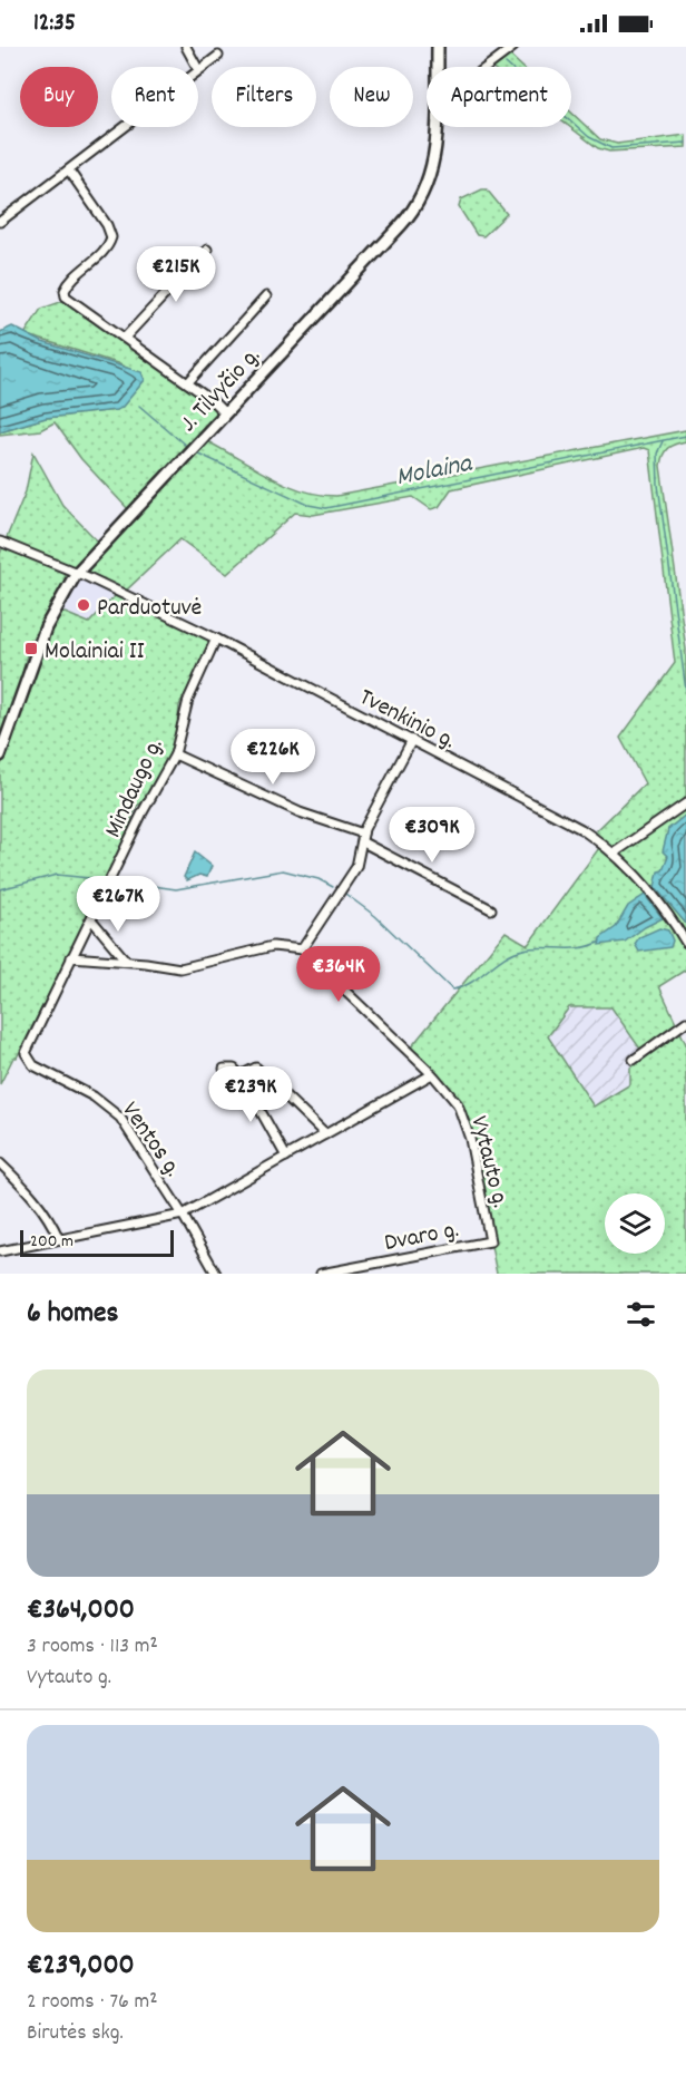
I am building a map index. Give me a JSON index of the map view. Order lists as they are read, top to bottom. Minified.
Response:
{"streets":{"main road":["J. Tilvyčio g."],"street":["Tvenkinio g.","Mindaugo g.","Ventos g.","Vytauto g.","Dvaro g."]},"crossings":[["J. Tilvyčio g.","Tvenkinio g."],["Tvenkinio g.","Mindaugo g."],["Mindaugo g.","Ventos g."],["Vytauto g.","Dvaro g."]],"water":["Molaina"],"places":{"other":["Parduotuvė"],"transit":["Molainiai II"]},"scale_bar":"200 m","page":{"status":"12:35","chip":["Buy","Rent","Filters","New","Apartment"],"price":["€215K","€226K","€309K","€267K","€364K","€239K"],"scale":"200 m","heading":"6 homes","list":[{"name":"€364,000","note":"3 rooms · 113 m² · Vytauto g."},{"name":"€239,000","note":"2 rooms · 76 m² · Birutės skg."}]}}
